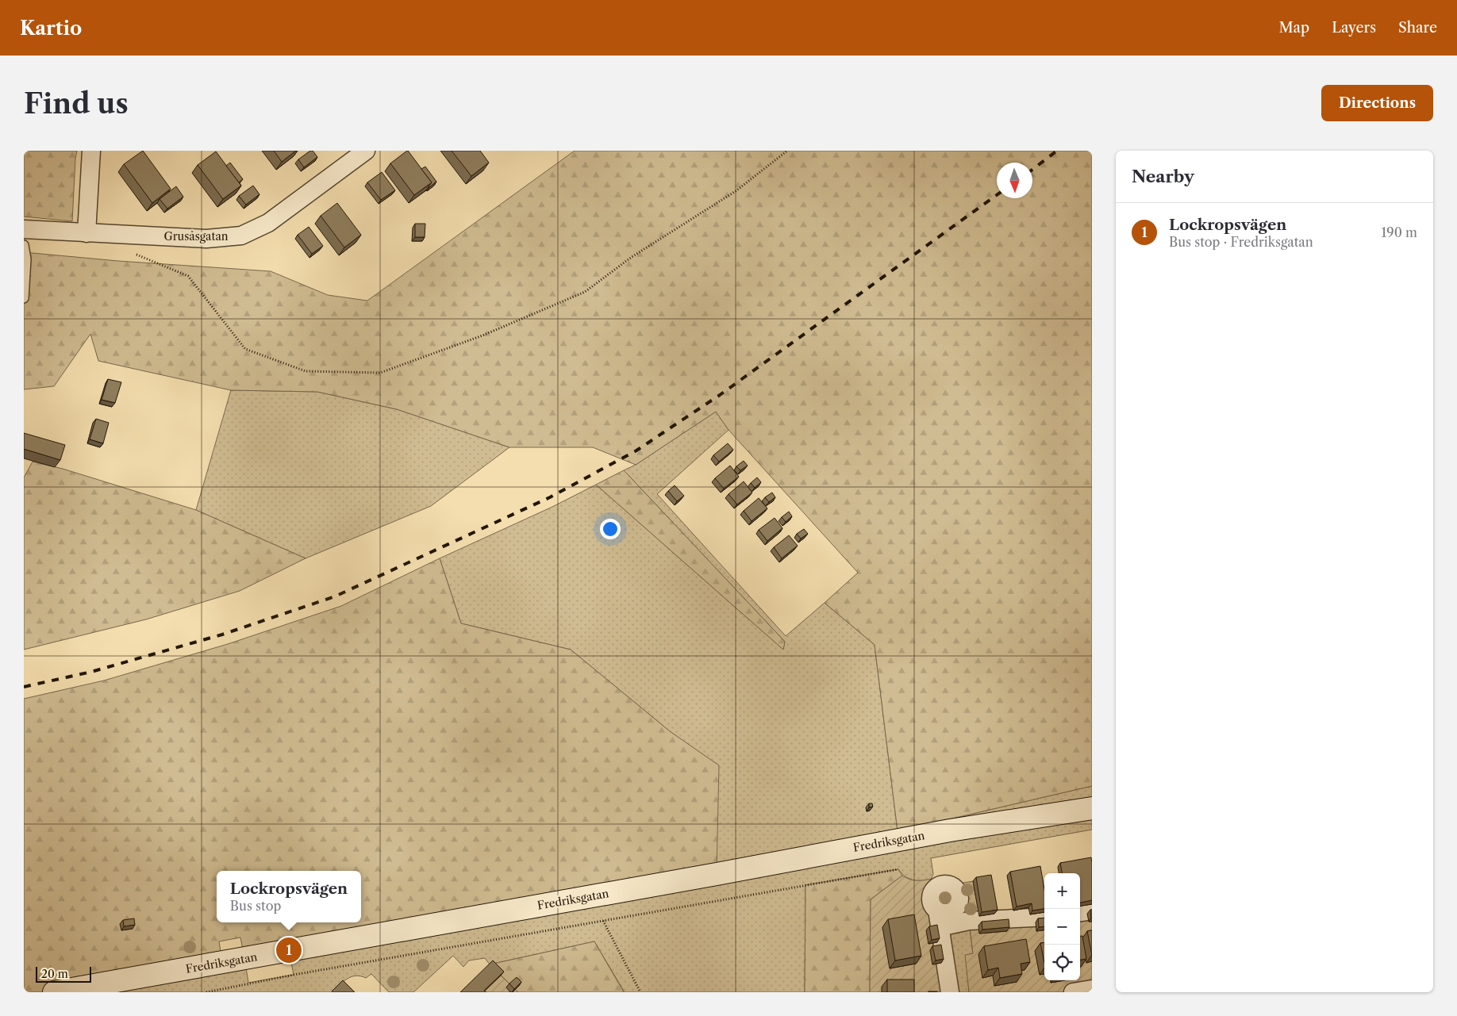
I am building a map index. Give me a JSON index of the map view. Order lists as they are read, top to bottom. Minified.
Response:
{"streets":{"street":["Grusåsgatan","Fredriksgatan"]},"scale_bar":"20 m","north":"bottom","page":{"header":"Kartio","nav":["Map","Layers","Share"],"buttons":"Directions","title":"Find us","heading":"Nearby","list":[{"mark":"1","name":"Lockropsvägen","note":"Bus stop · Fredriksgatan","value":"190 m"}],"popup":["Lockropsvägen","Bus stop"],"map_buttons":["+","−"],"pins":"1","scale":"20 m"}}
